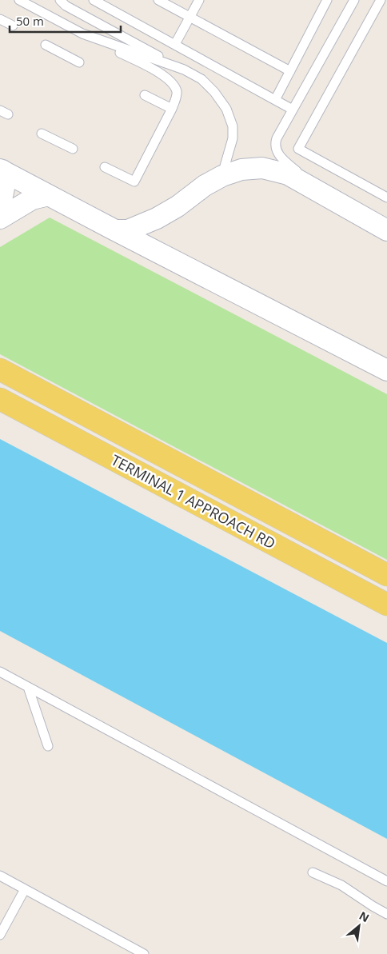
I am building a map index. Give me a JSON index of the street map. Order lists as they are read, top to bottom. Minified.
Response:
{"streets":{"main road":["TERMINAL 1 APPROACH RD"]},"scale_bar":"50 m","north":"top right"}
